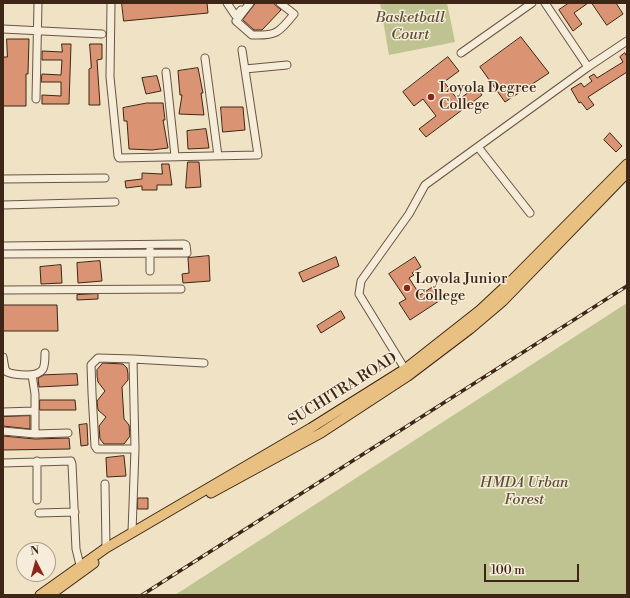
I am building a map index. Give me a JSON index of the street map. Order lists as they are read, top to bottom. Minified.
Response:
{"streets":{"main road":["SUCHITRA ROAD"]},"parks":["Basketball Court","HMDA Urban Forest"],"places":["Loyola Degree College","Loyola Junior College"],"scale_bar":"100 m","north":"top"}
